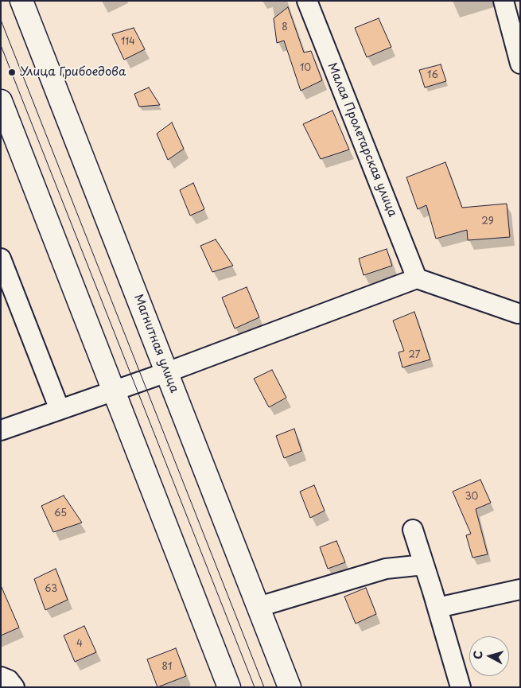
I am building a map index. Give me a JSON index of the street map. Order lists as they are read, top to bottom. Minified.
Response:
{"streets":{"main road":["Магнитная улица"],"street":["Малая Пролетарская улица"]},"places":["Улица Грибоедова"],"house_numbers":["8","114","10","16","29","27","30","65","63","4","81"],"north":"left"}
